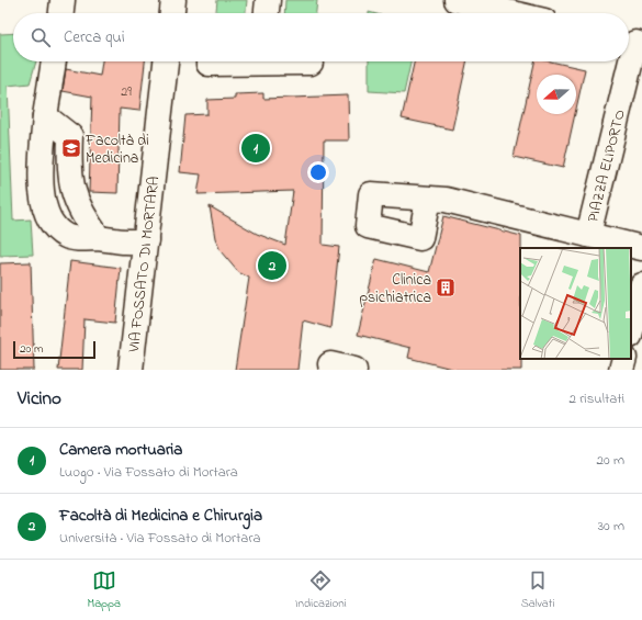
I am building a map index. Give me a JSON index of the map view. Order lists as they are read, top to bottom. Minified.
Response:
{"streets":{"street":["PIAZZA ELIPORTO","VIA FOSSATO DI MORTARA"]},"places":{"school or university":["Facoltà di Medicina"],"building":["Clinica psichiatrica"]},"house_numbers":["29"],"scale_bar":"20 m","north":"left","page":{"search":"Cerca qui","pins":["1","2"],"scale":"20 m","heading":["Vicino","2 risultati"],"list":[{"mark":"1","name":"Camera mortuaria","note":"Luogo · Via Fossato di Mortara","value":"20 m"},{"mark":"2","name":"Facoltà di Medicina e Chirurgia","note":"Università · Via Fossato di Mortara","value":"30 m"}],"nav":["Mappa","Indicazioni","Salvati"]}}
